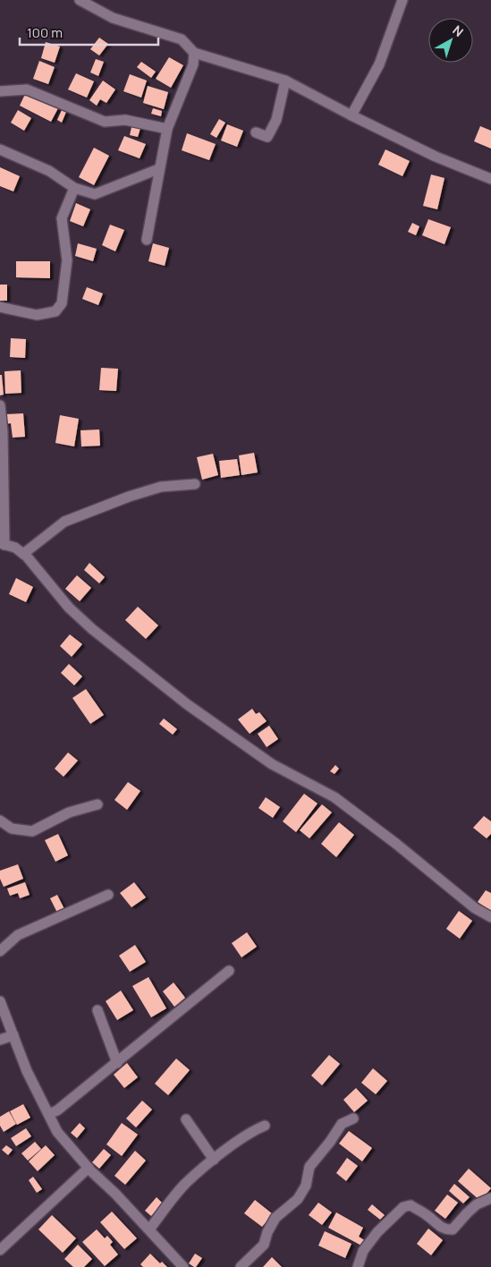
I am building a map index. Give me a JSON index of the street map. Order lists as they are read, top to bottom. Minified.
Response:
{"scale_bar":"100 m","north":"top right"}
